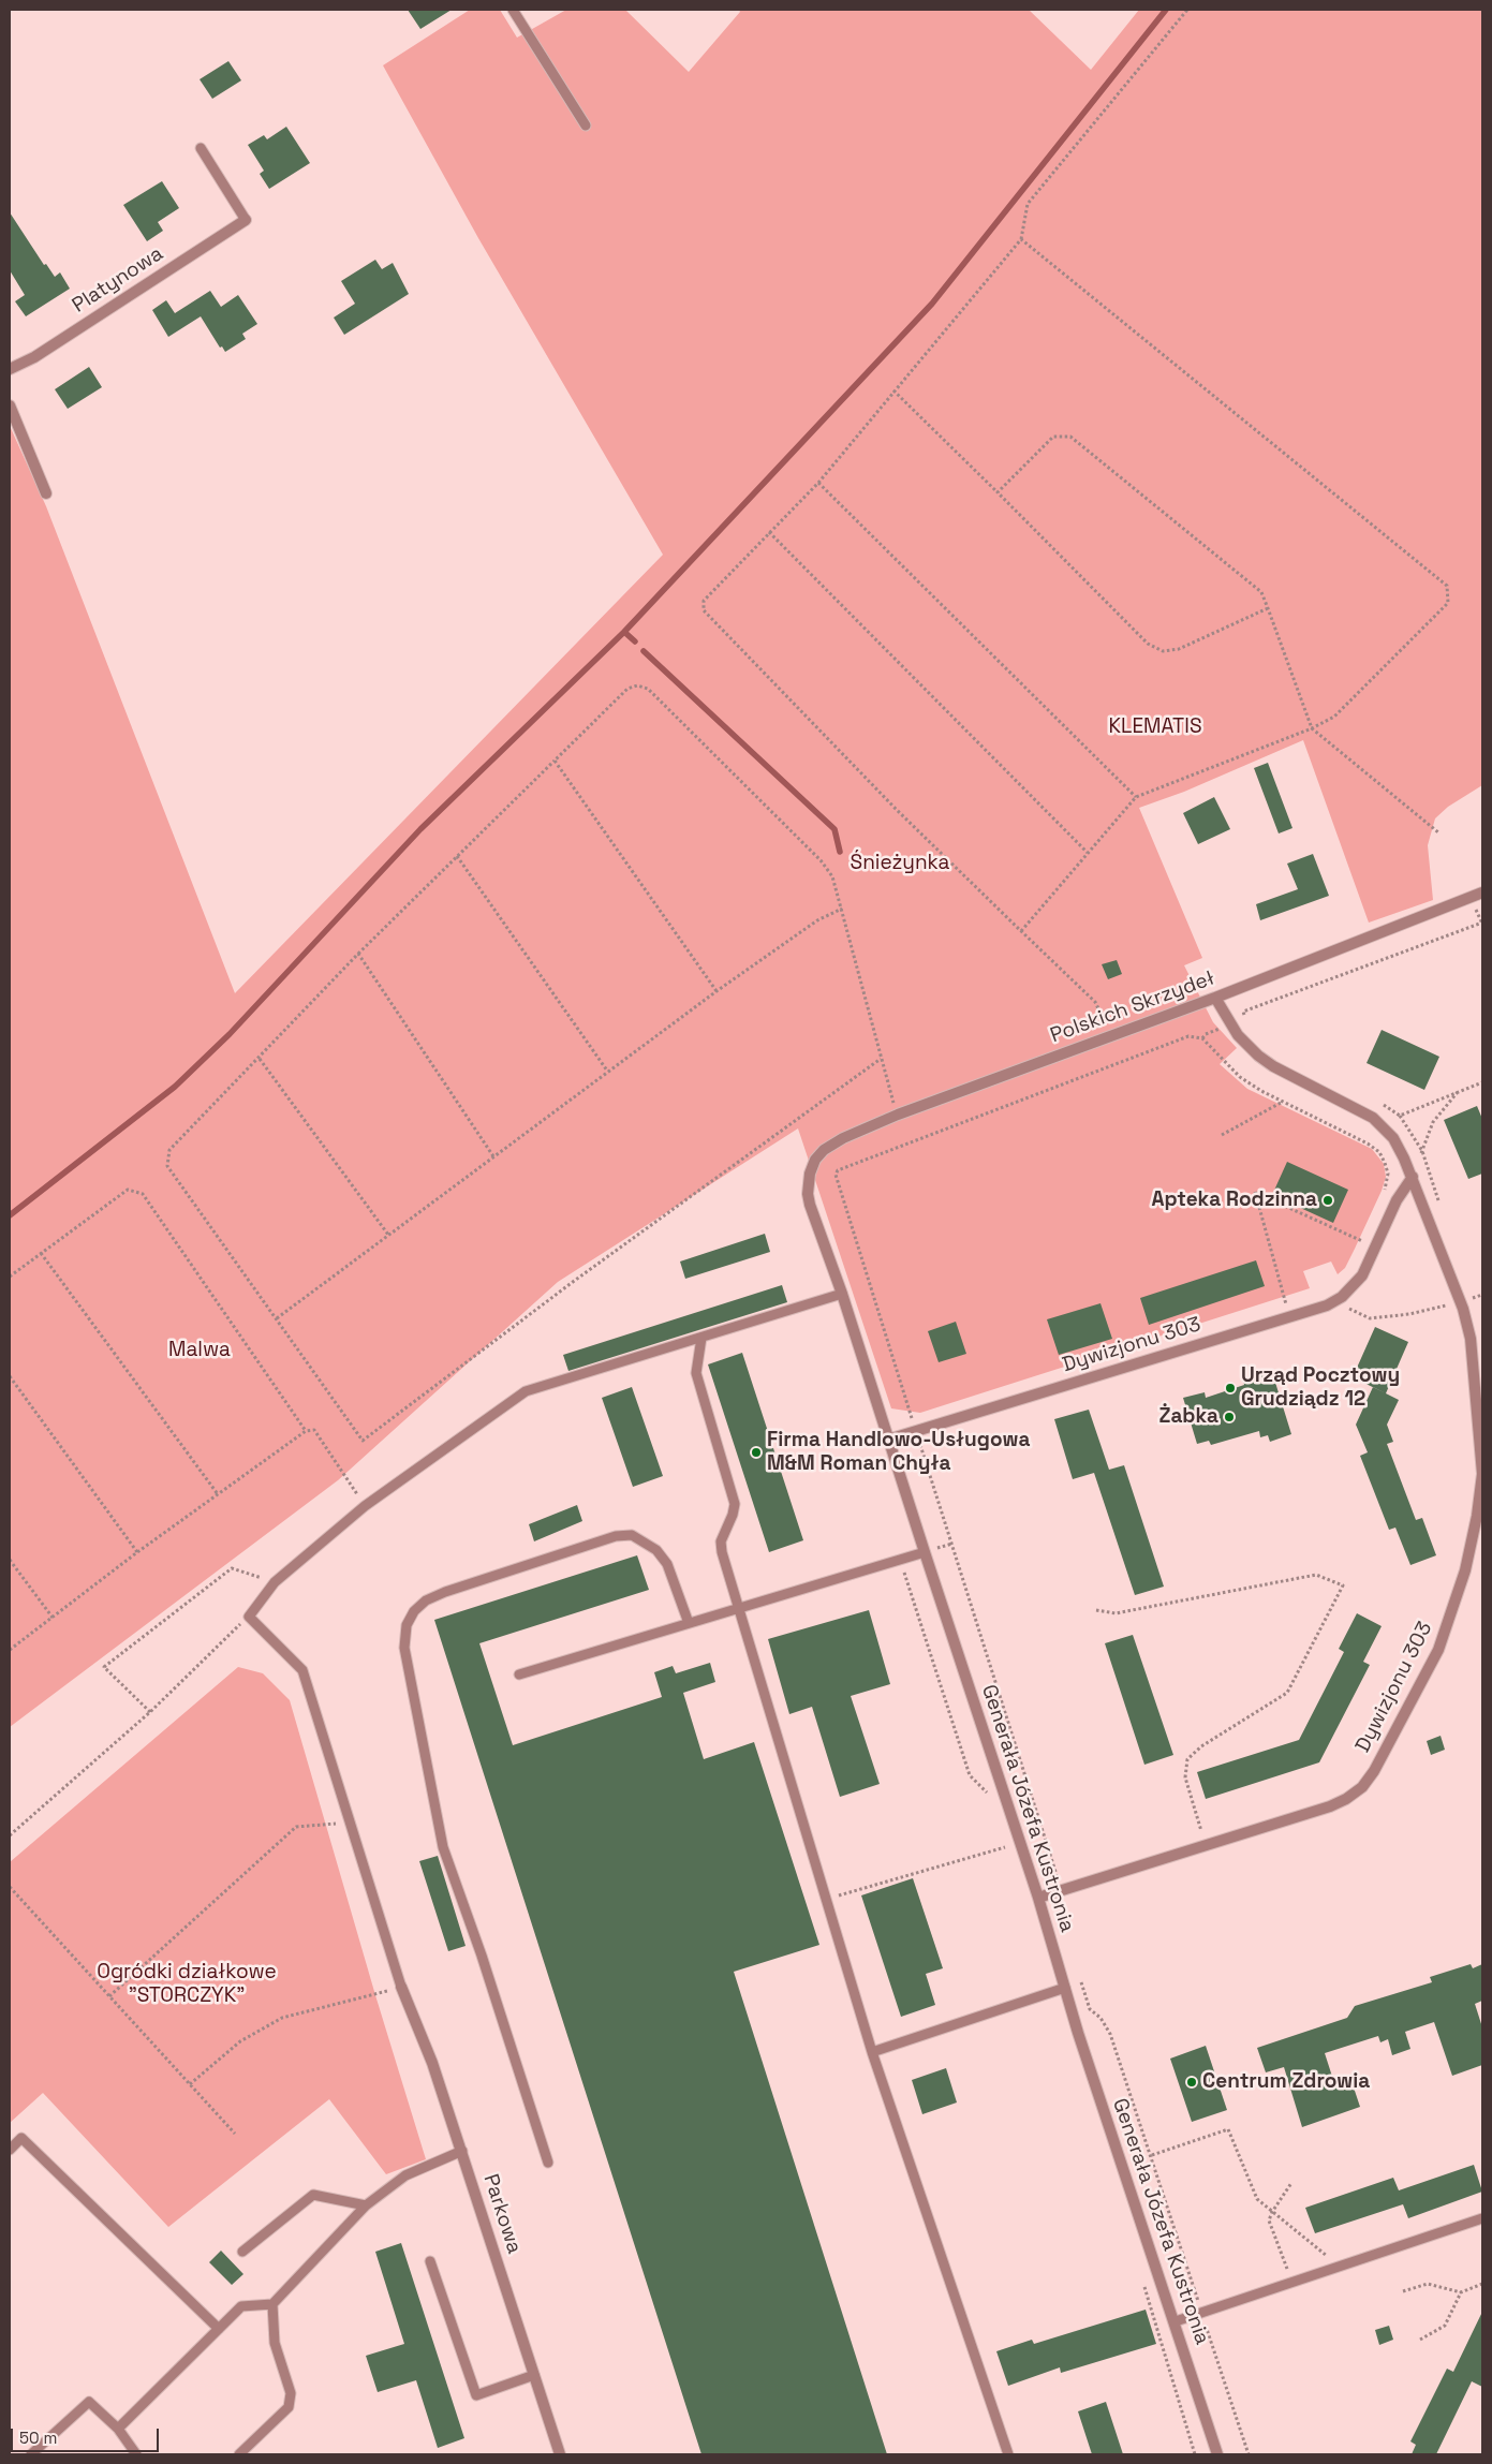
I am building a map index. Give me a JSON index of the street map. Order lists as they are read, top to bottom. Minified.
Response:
{"streets":{"street":["Platynowa","Polskich Skrzydeł","Dywizjonu 303","Generała Józefa Kustronia","Parkowa"]},"crossings":[["Polskich Skrzydeł","Dywizjonu 303"],["Polskich Skrzydeł","Generała Józefa Kustronia"],["Dywizjonu 303","Generała Józefa Kustronia"]],"parks":["KLEMATIS","Śnieżynka","Malwa","Ogródki działkowe \"STORCZYK\""],"places":["Apteka Rodzinna","Urząd Pocztowy Grudziądz 12","Żabka","Firma Handlowo-Usługowa M&M Roman Chyła","Centrum Zdrowia"],"scale_bar":"50 m"}
